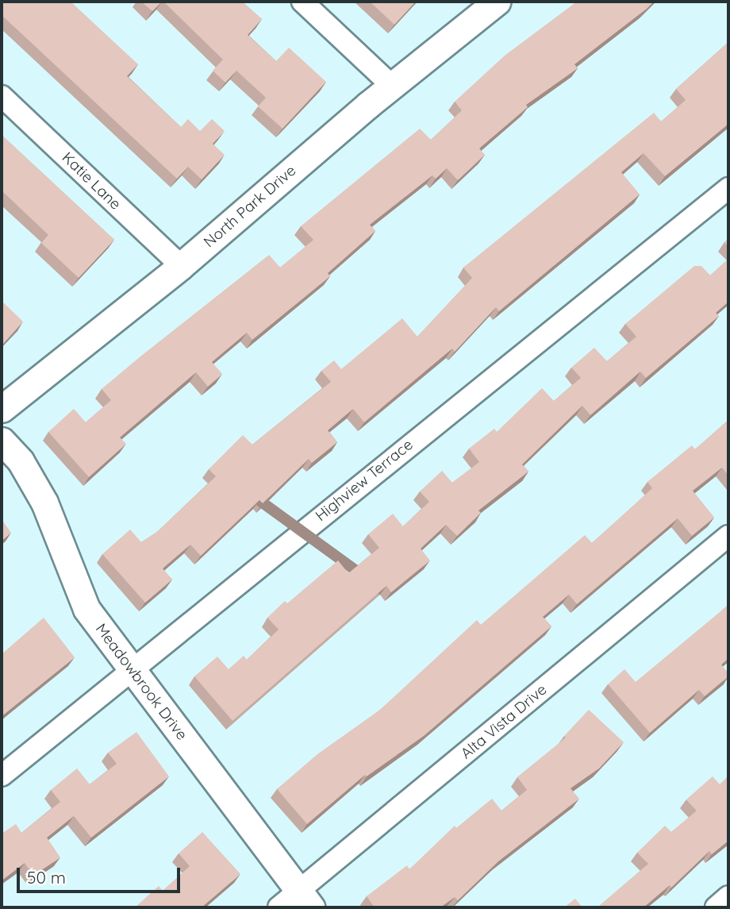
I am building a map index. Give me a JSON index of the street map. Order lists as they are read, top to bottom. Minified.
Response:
{"streets":{"street":["Katie Lane","North Park Drive","Highview Terrace","Meadowbrook Drive","Alta Vista Drive"]},"crossings":[["Katie Lane","North Park Drive"],["Highview Terrace","Meadowbrook Drive"],["Meadowbrook Drive","Alta Vista Drive"]],"scale_bar":"50 m"}
